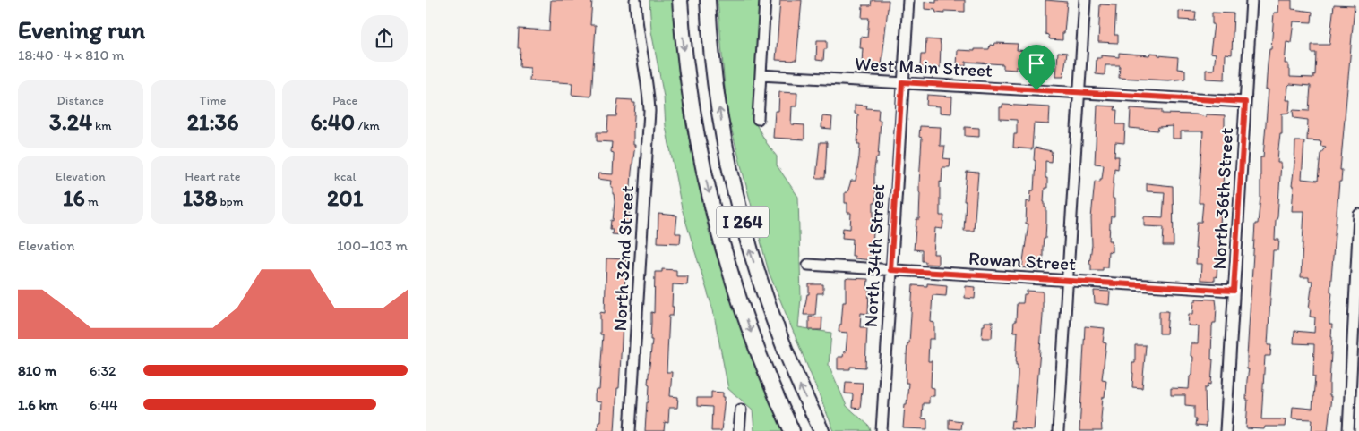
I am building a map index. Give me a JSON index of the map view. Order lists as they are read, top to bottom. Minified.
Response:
{"streets":{"highway":["I 264"],"street":["West Main Street","North 36th Street","North 34th Street","North 32nd Street","Rowan Street"]},"crossings":[["West Main Street","North 36th Street"],["West Main Street","North 34th Street"],["North 36th Street","Rowan Street"],["North 34th Street","Rowan Street"]],"page":{"heading":["Evening run","18:40 · 4 × 810 m"],"stats":[["Distance","3.24 km"],["Time","21:36"],["Pace","6:40 /km"],["Elevation","16 m"],["Heart rate","138 bpm"],["kcal","201"]],"chart":["Elevation","100–103 m"],"list":[{"name":"810 m","note":"6:32"},{"name":"1.6 km","note":"6:44"}]}}
